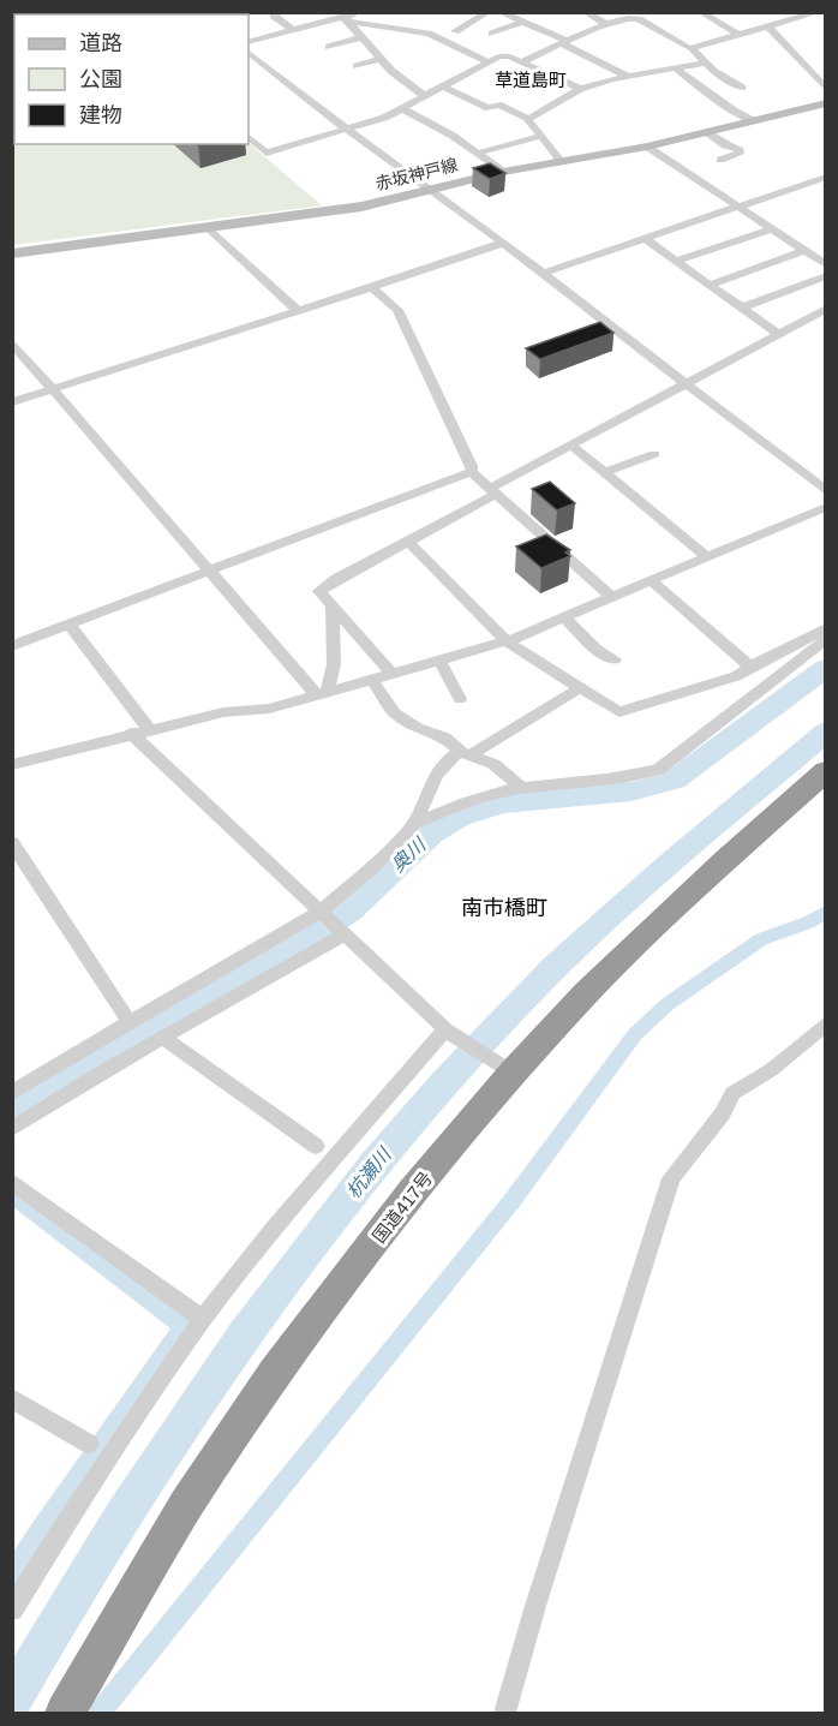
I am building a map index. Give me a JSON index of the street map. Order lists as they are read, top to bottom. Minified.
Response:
{"streets":{"highway":["国道417号"],"main road":["赤坂神戸線"]},"districts":["草道島町","南市橋町"],"water":["奥川","杭瀬川"],"legend":["道路","公園","建物"]}
